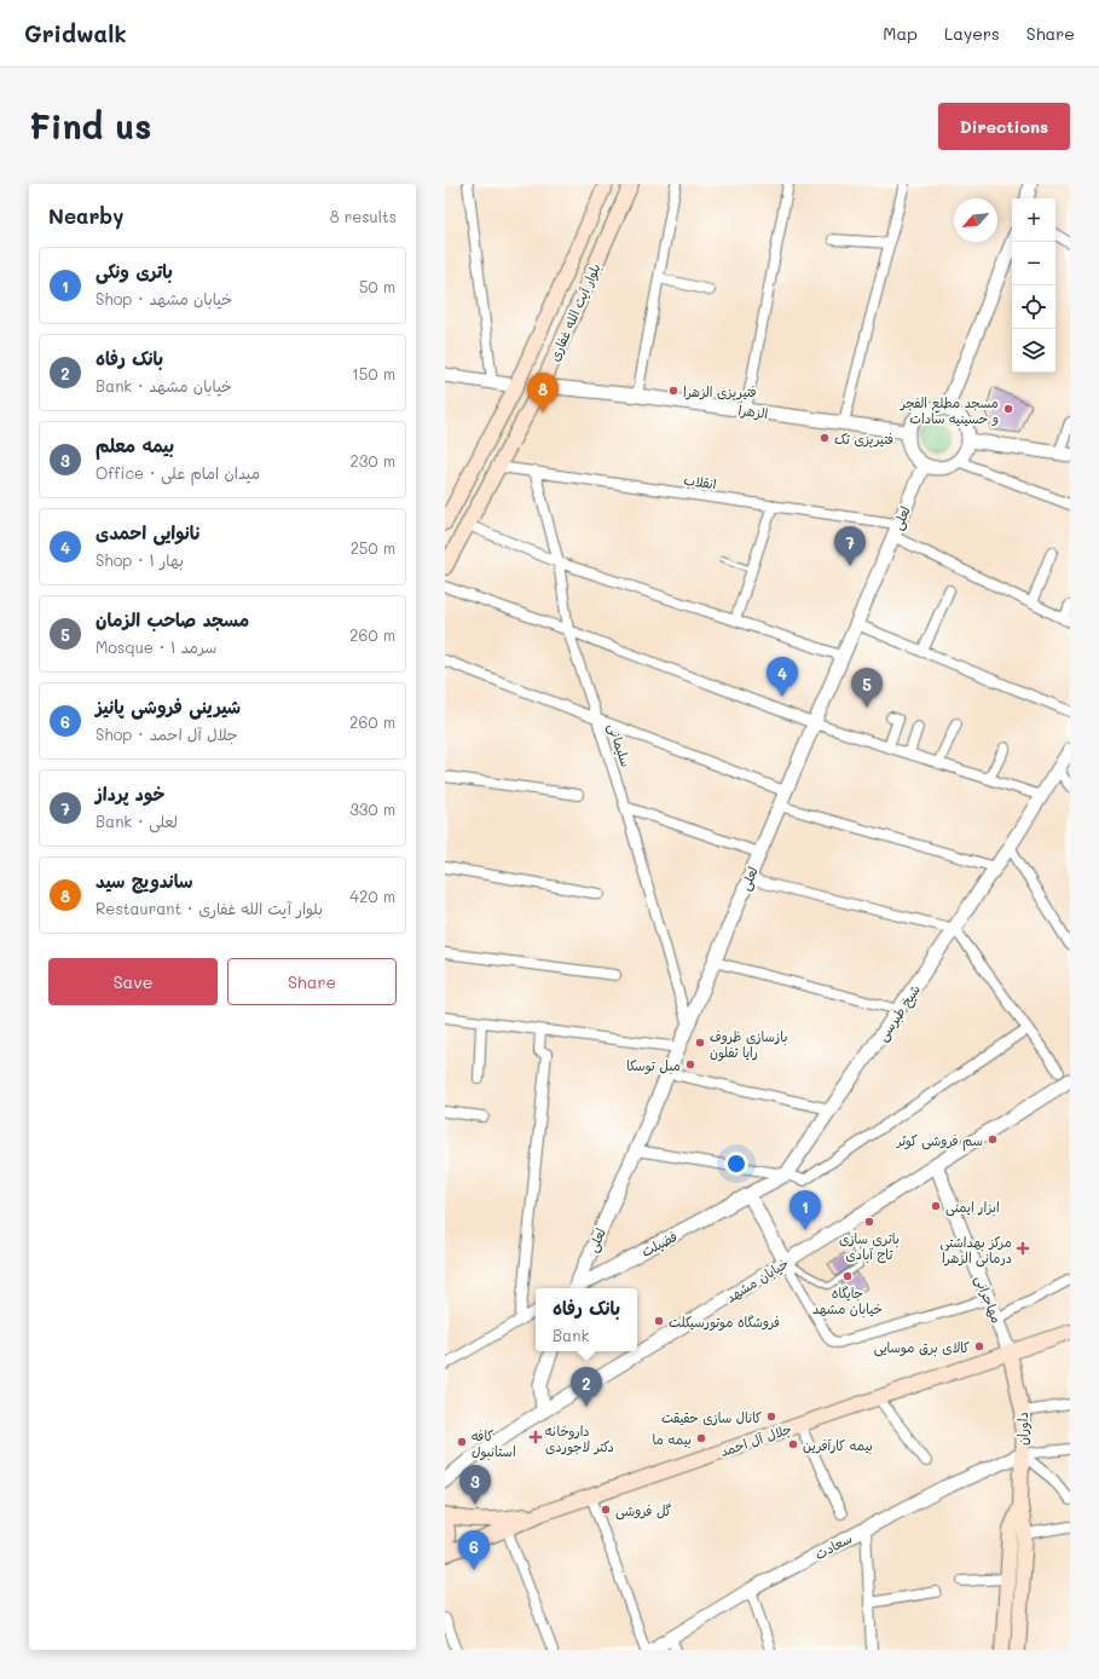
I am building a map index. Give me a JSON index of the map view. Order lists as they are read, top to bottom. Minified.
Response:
{"streets":{"main road":["بلوار آیت الله غفاری","داوران","جلال آل احمد"],"street":["الزهرا","انقلاب","لعلی","سلیمانی","شیخ طبرسی","فضیلت","خیابان مشهد","مهاجرانی","سعادت"]},"crossings":[["بلوار آیت الله غفاری","الزهرا"],["بلوار آیت الله غفاری","انقلاب"],["الزهرا","لعلی"],["انقلاب","لعلی"],["انقلاب","سلیمانی"],["لعلی","سلیمانی"],["شیخ طبرسی","فضیلت"],["خیابان مشهد","مهاجرانی"],["مهاجرانی","داوران"],["مهاجرانی","جلال آل احمد"],["داوران","جلال آل احمد"],["داوران","سعادت"]],"places":{"other":["فتیرپزی الزهرا","مسجد مطلع الفجر و حسینیه سادات","فتیرپزی تک","بازسازی ظروف رایا تفلون","مبل توسکا","سم فروشی کوثر","ابزار ایمنی","باتری سازی تاج آبادی","جایگاه خیابان مشهد","فروشگاه موتورسیکلت","کالای برق موسایی","کانال سازی حقیقت","بیمه ما","کافه استانبول","بیمه کارآفرین","گل فروشی"],"health":["مرکز بهداشتی درمانی الزهرا","داروخانه دکتر لاجوردی"]},"north":"bottom left","page":{"header":"Gridwalk","nav":["Map","Layers","Share"],"buttons":["Directions",["Save","Share"]],"title":"Find us","heading":["Nearby","8 results"],"map_buttons":["+","−"],"list":[{"mark":"1","name":"باتری ونکی","note":"Shop · خیابان مشهد","value":"50 m"},{"mark":"2","name":"بانک رفاه","note":"Bank · خیابان مشهد","value":"150 m"},{"mark":"3","name":"بیمه معلم","note":"Office · میدان امام علی","value":"230 m"},{"mark":"4","name":"نانوایی احمدی","note":"Shop · بهار ۱","value":"250 m"},{"mark":"5","name":"مسجد صاحب الزمان","note":"Mosque · سرمد ۱","value":"260 m"},{"mark":"6","name":"شیرینی فروشی پانیز","note":"Shop · جلال آل احمد","value":"260 m"},{"mark":"7","name":"خود پرداز","note":"Bank · لعلی","value":"330 m"},{"mark":"8","name":"ساندویچ سید","note":"Restaurant · بلوار آیت الله غفاری","value":"420 m"}],"pins":["8","7","4","5","1","2","3","6"],"popup":["بانک رفاه","Bank"]}}
